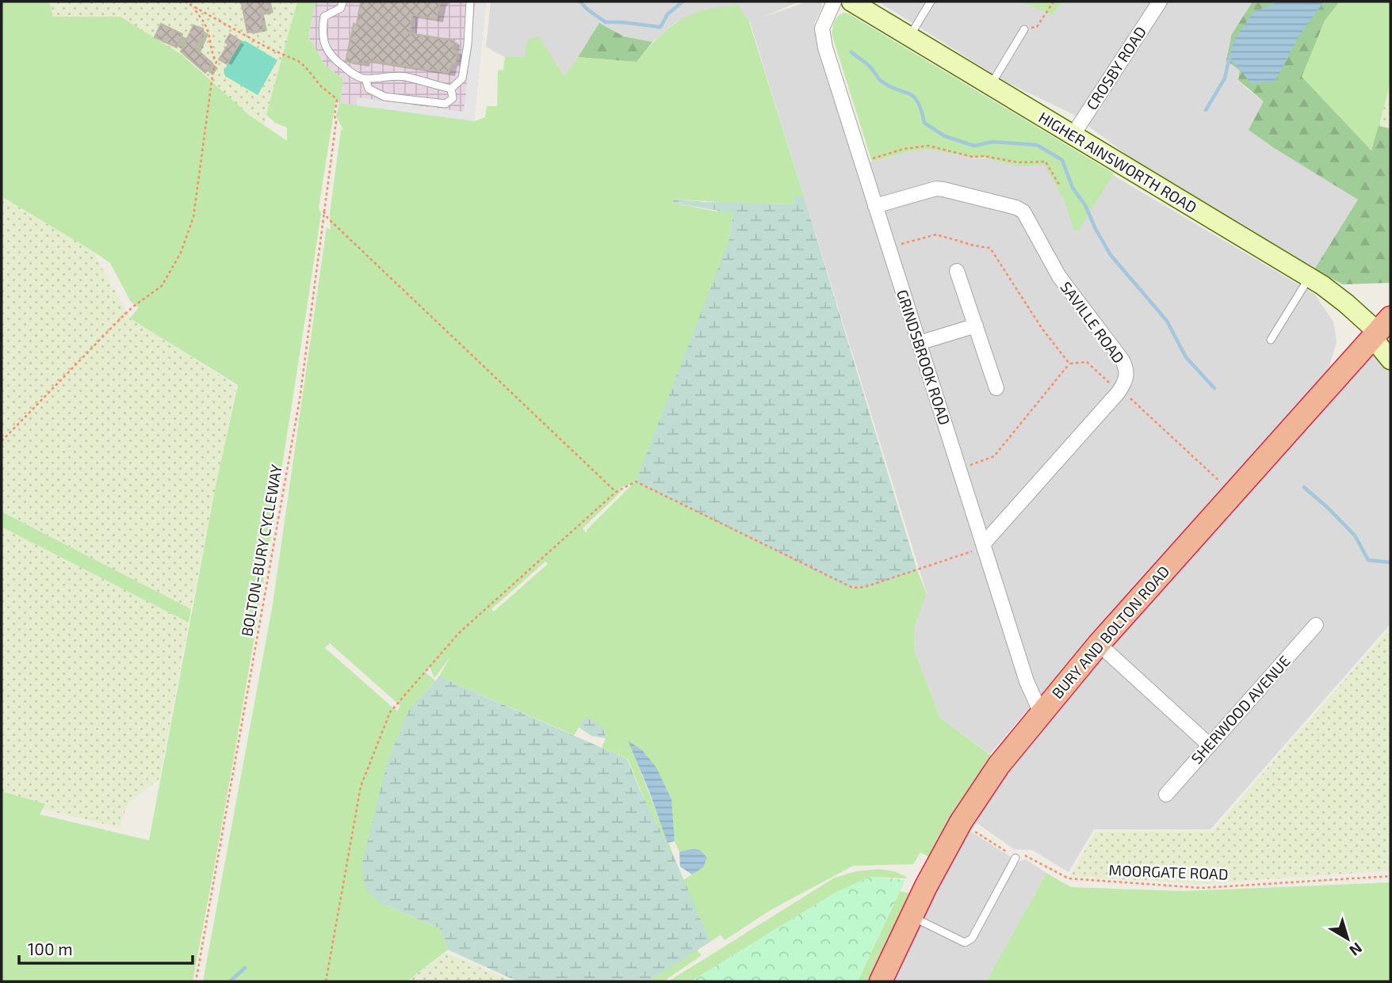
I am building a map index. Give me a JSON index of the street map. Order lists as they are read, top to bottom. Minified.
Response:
{"streets":{"highway":["BURY AND BOLTON ROAD"],"main road":["HIGHER AINSWORTH ROAD"],"street":["CROSBY ROAD","SAVILLE ROAD","GRINDSBROOK ROAD","SHERWOOD AVENUE"],"path":["BOLTON-BURY CYCLEWAY","MOORGATE ROAD"]},"crossings":[["CROSBY ROAD","HIGHER AINSWORTH ROAD"],["HIGHER AINSWORTH ROAD","BURY AND BOLTON ROAD"],["SAVILLE ROAD","GRINDSBROOK ROAD"],["GRINDSBROOK ROAD","BURY AND BOLTON ROAD"],["BURY AND BOLTON ROAD","MOORGATE ROAD"]],"scale_bar":"100 m","north":"bottom right"}
